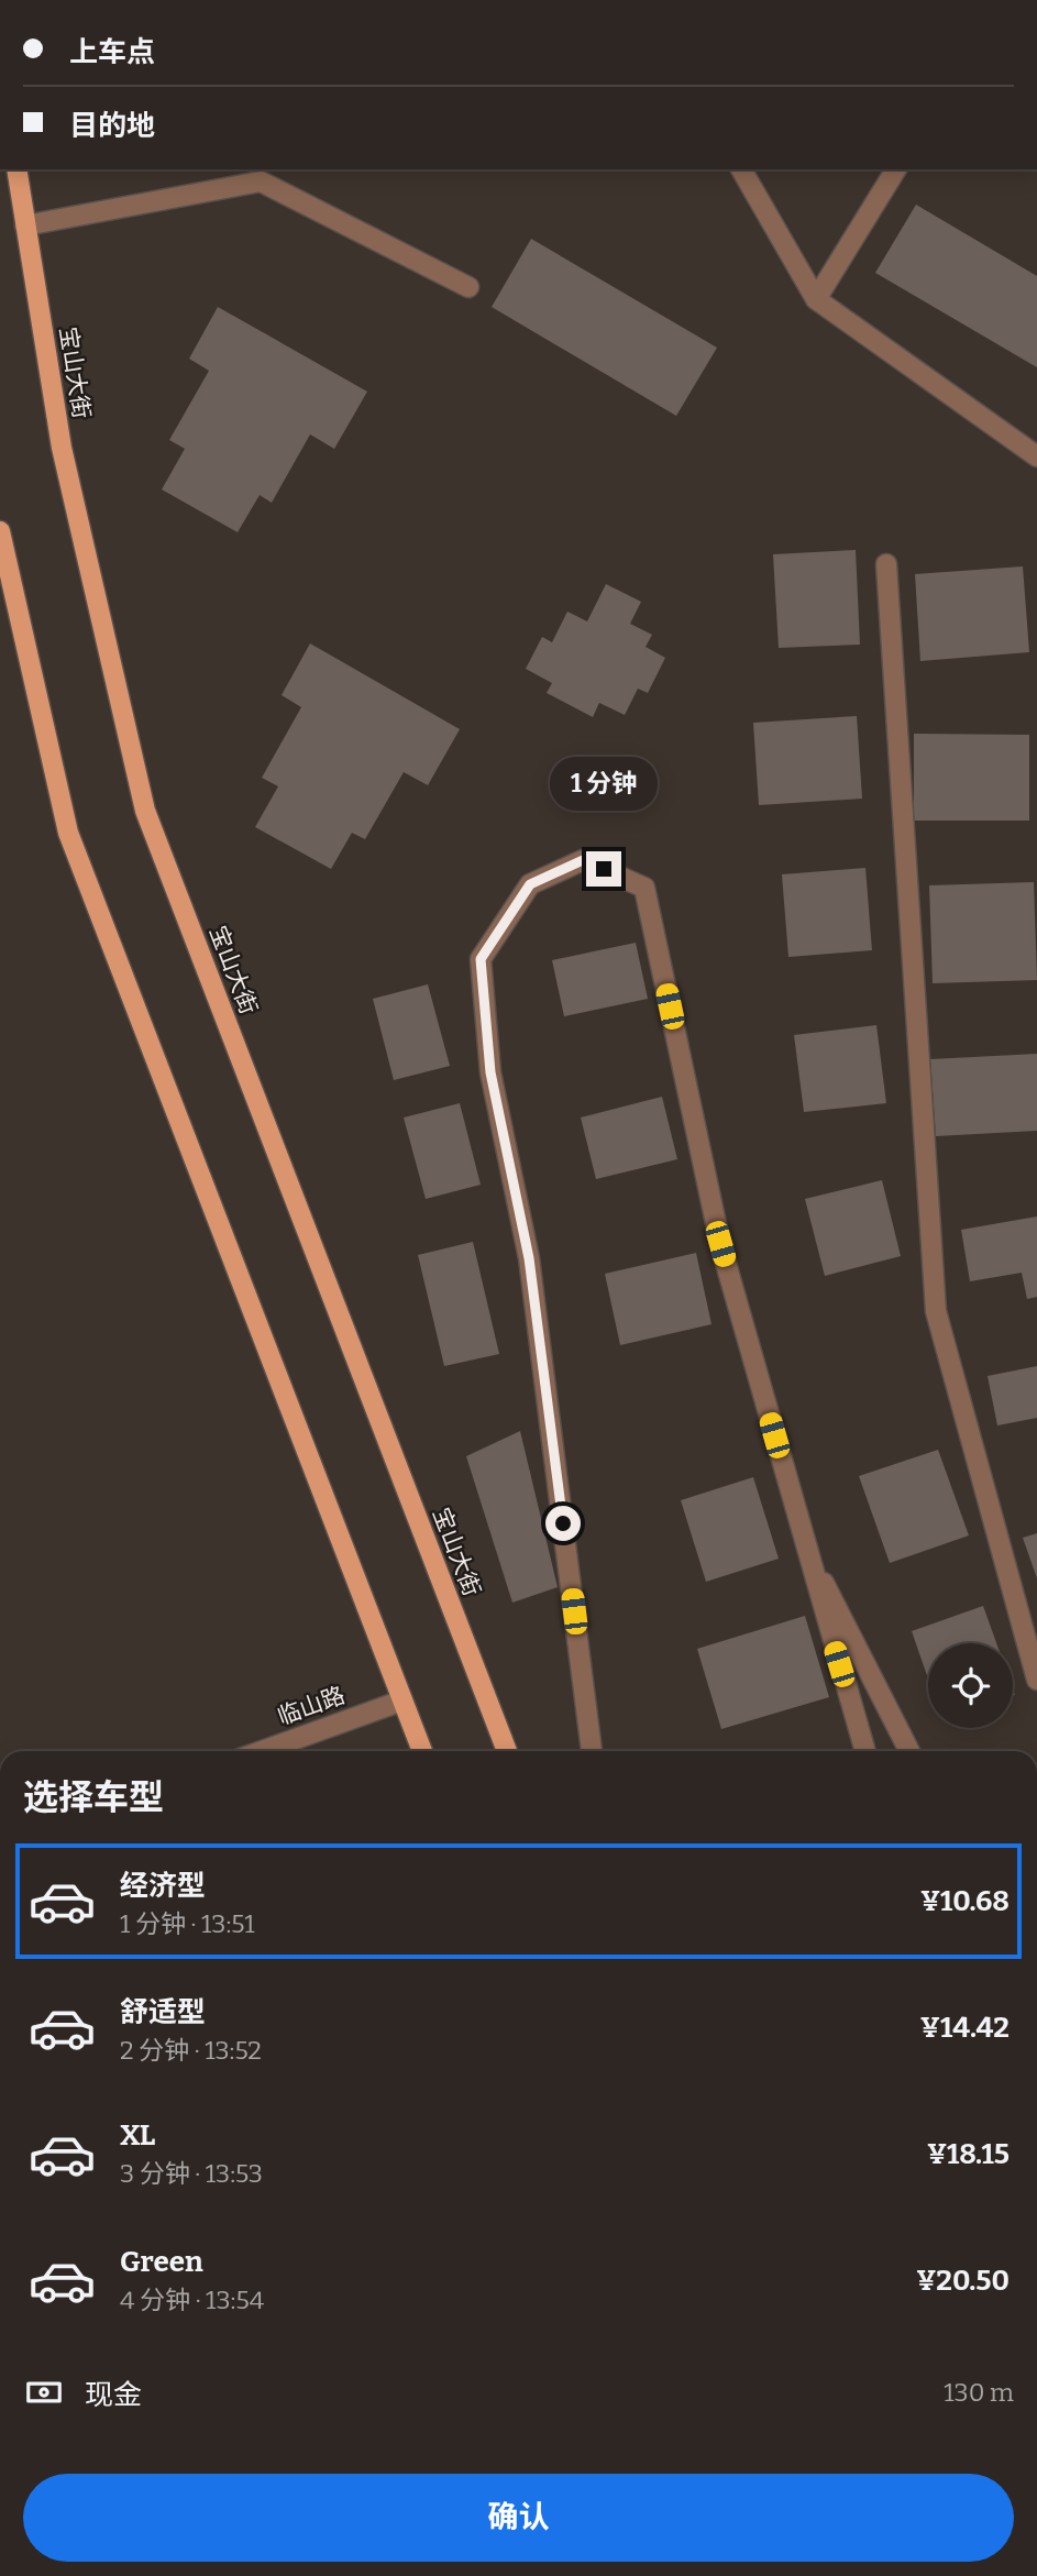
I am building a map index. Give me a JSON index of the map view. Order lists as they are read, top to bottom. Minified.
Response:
{"streets":{"main road":["宝山大街"],"street":["临山路"]},"page":{"banner":["上车点","目的地"],"bubble":"1 分钟","heading":"选择车型","list":[{"name":"经济型","note":"1 分钟 · 13:51","value":"¥10.68"},{"name":"舒适型","note":"2 分钟 · 13:52","value":"¥14.42"},{"name":"XL","note":"3 分钟 · 13:53","value":"¥18.15"},{"name":"Green","note":"4 分钟 · 13:54","value":"¥20.50"}],"pay":["现金","130 m"],"buttons":"确认"}}
